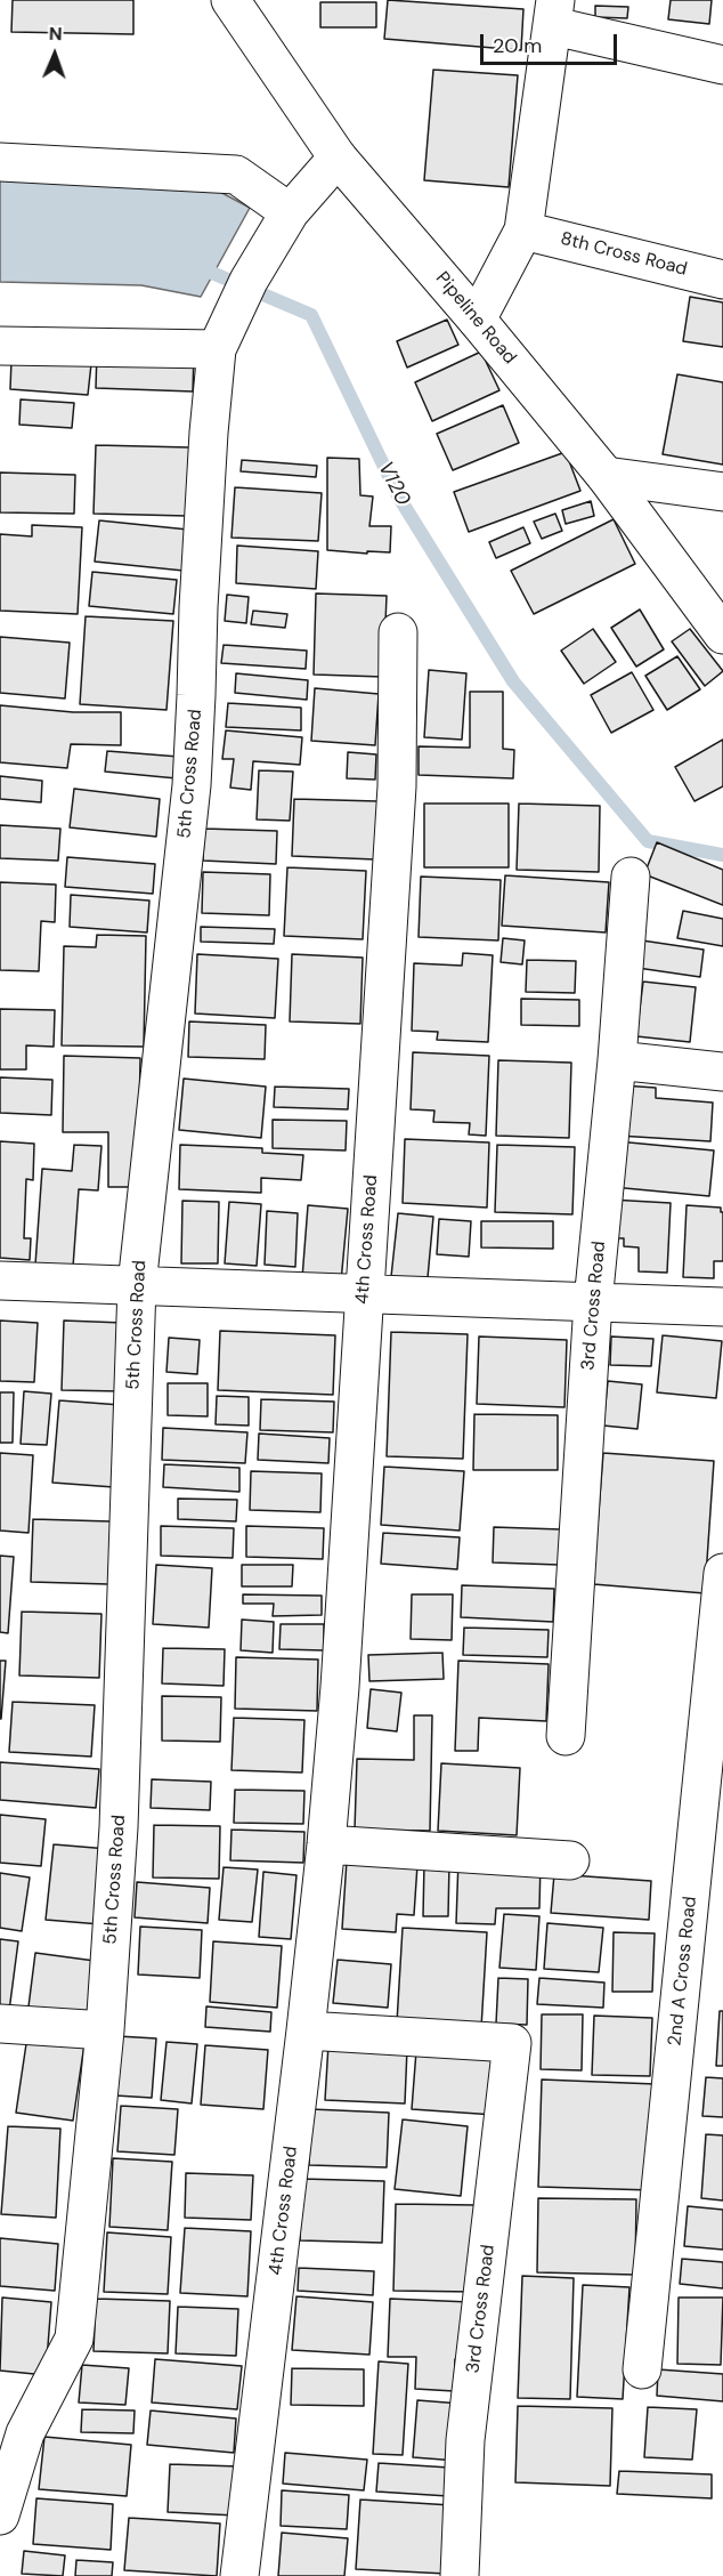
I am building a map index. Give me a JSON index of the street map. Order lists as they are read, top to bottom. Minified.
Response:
{"streets":{"street":["8th Cross Road","Pipeline Road","5th Cross Road","4th Cross Road","3rd Cross Road","2nd A Cross Road"]},"crossings":[["Pipeline Road","5th Cross Road"],["4th Cross Road","3rd Cross Road"]],"water":["V120"],"scale_bar":"20 m","north":"top"}
